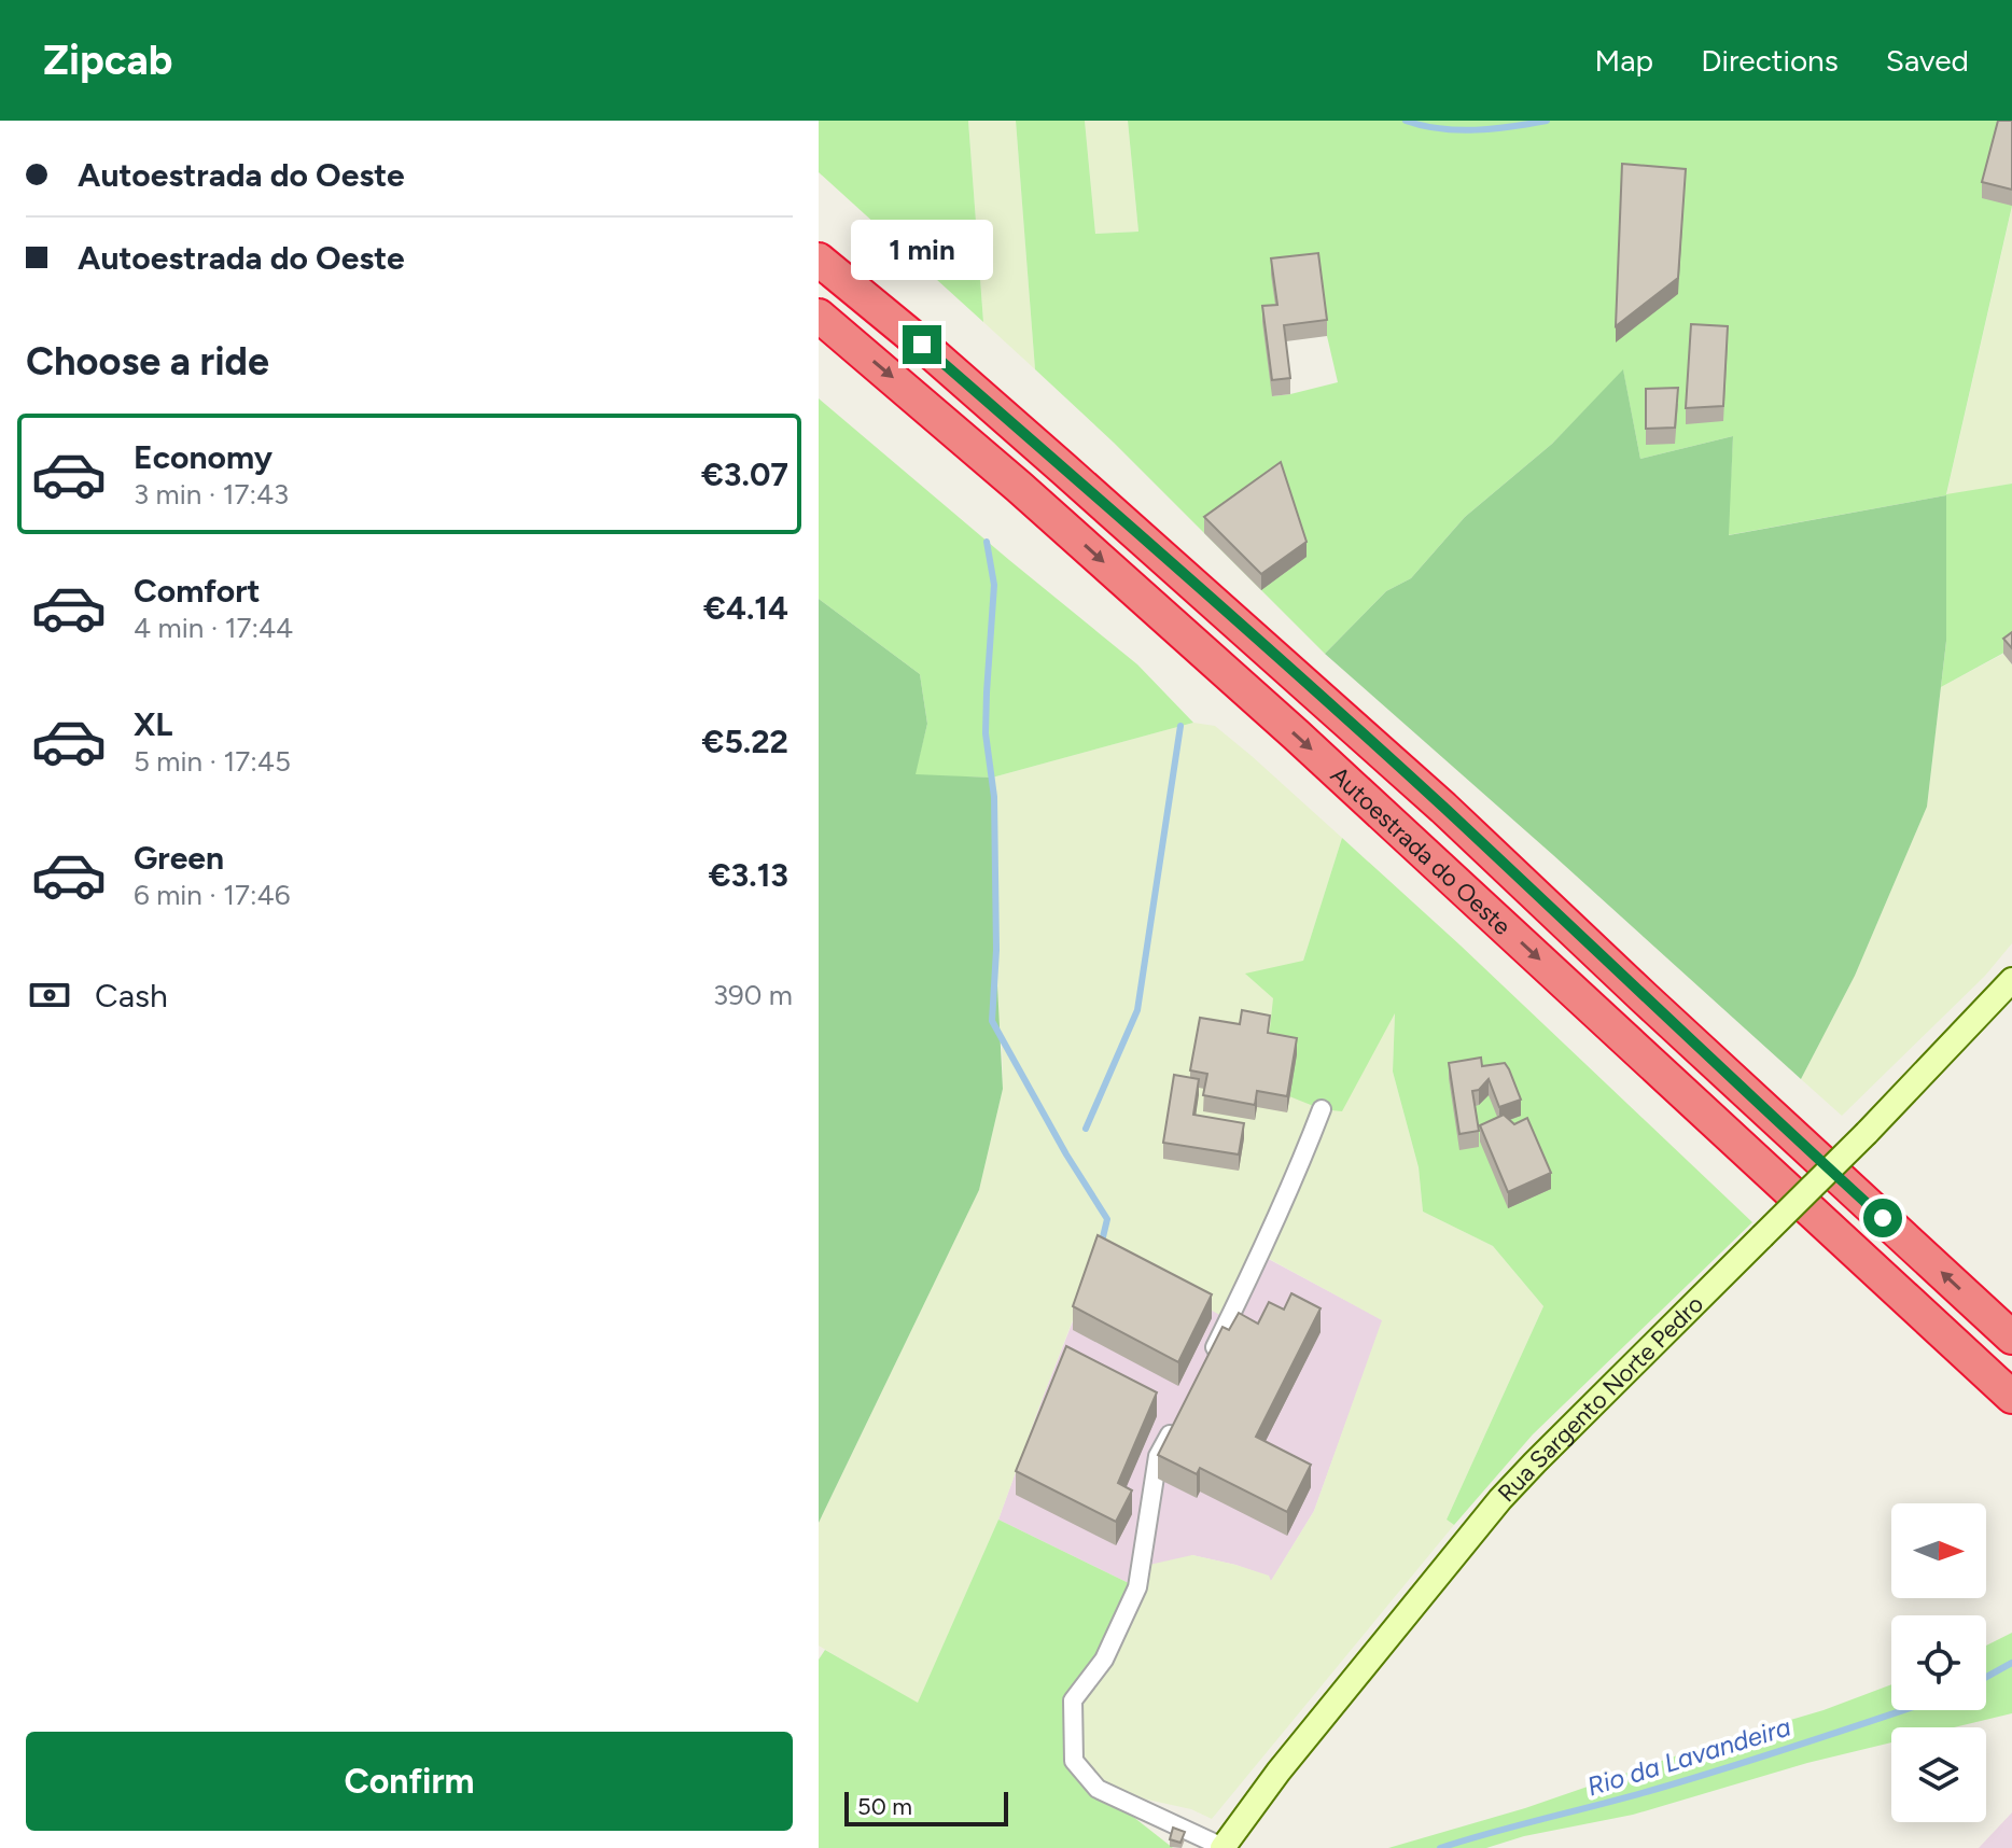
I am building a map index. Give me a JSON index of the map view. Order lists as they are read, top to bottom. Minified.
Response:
{"streets":{"highway":["Autoestrada do Oeste"],"street":["Rua Sargento Norte Pedro"]},"water":["Rio da Lavandeira"],"scale_bar":"50 m","north":"right","page":{"header":"Zipcab","nav":["Map","Directions","Saved"],"banner":["Autoestrada do Oeste","Autoestrada do Oeste"],"bubble":"1 min","heading":"Choose a ride","list":[{"name":"Economy","note":"3 min · 17:43","value":"€3.07"},{"name":"Comfort","note":"4 min · 17:44","value":"€4.14"},{"name":"XL","note":"5 min · 17:45","value":"€5.22"},{"name":"Green","note":"6 min · 17:46","value":"€3.13"}],"pay":["Cash","390 m"],"buttons":"Confirm","scale":"50 m"}}
